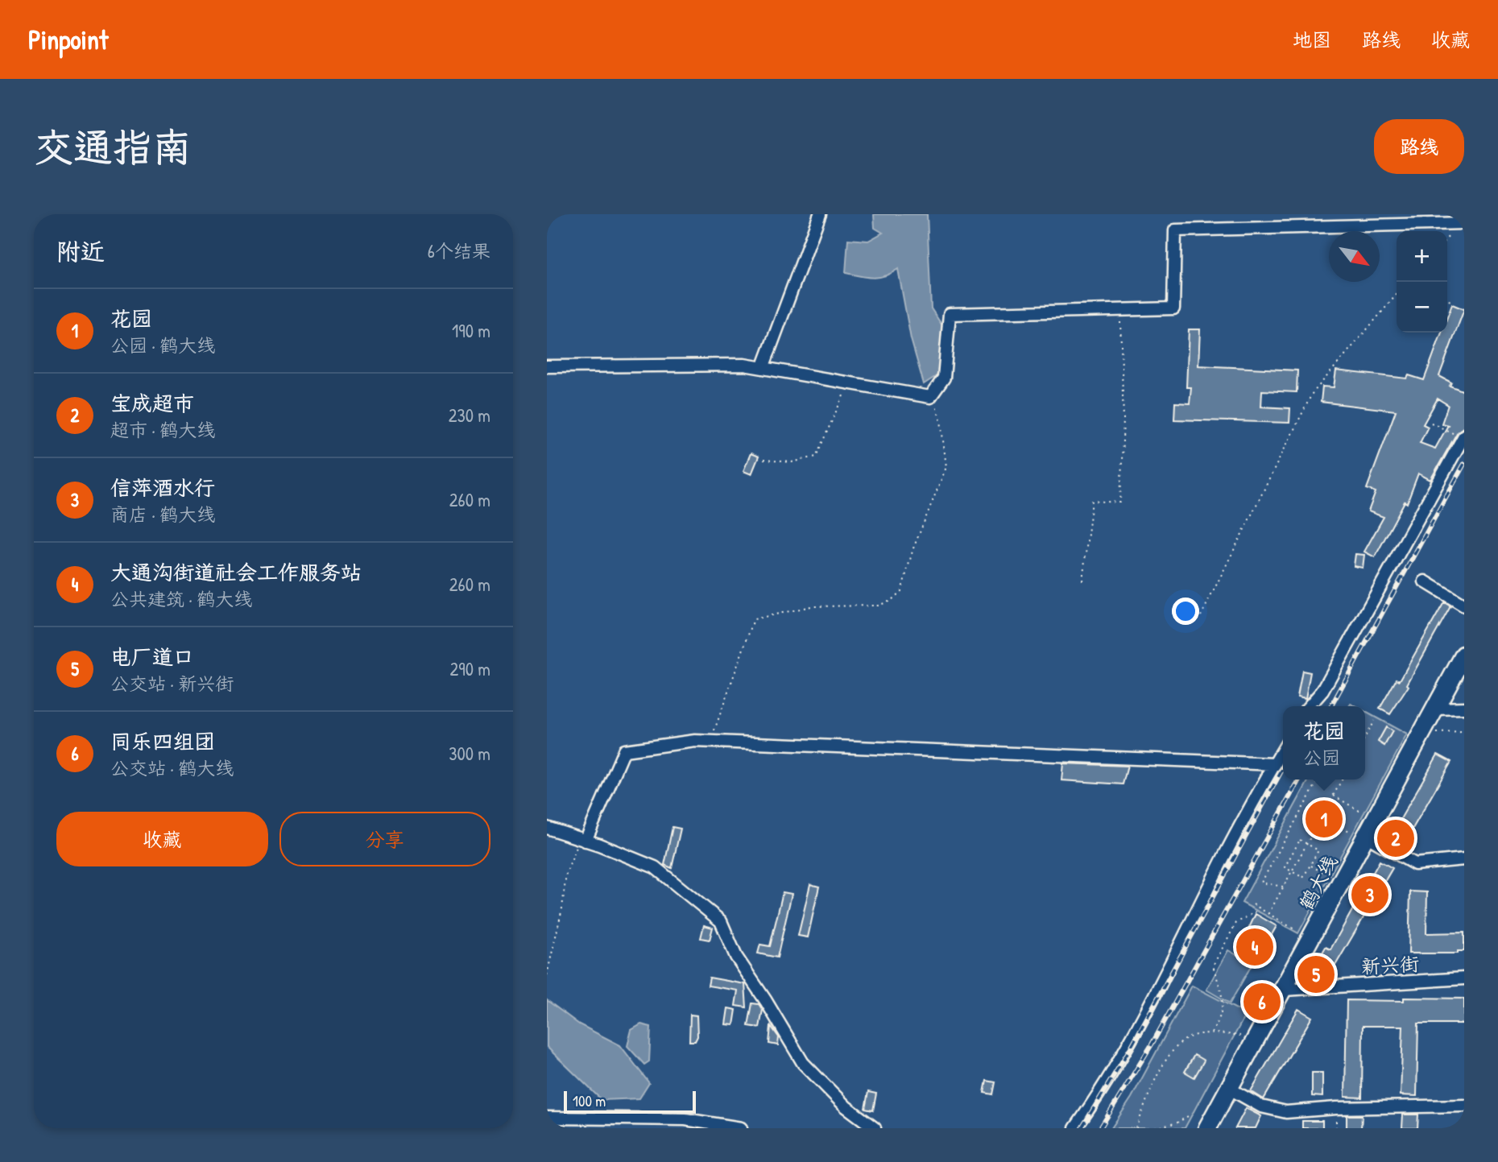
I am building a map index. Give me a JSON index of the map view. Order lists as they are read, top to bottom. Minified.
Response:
{"streets":{"highway":["鹤大线"],"street":["新兴街"]},"crossings":[["鹤大线","新兴街"]],"scale_bar":"100 m","north":"bottom right","page":{"header":"Pinpoint","nav":["地图","路线","收藏"],"buttons":["路线",["收藏","分享"]],"title":"交通指南","heading":["附近","6个结果"],"map_buttons":["+","−"],"list":[{"mark":"1","name":"花园","note":"公园 · 鹤大线","value":"190 m"},{"mark":"2","name":"宝成超市","note":"超市 · 鹤大线","value":"230 m"},{"mark":"3","name":"信萍酒水行","note":"商店 · 鹤大线","value":"260 m"},{"mark":"4","name":"大通沟街道社会工作服务站","note":"公共建筑 · 鹤大线","value":"260 m"},{"mark":"5","name":"电厂道口","note":"公交站 · 新兴街","value":"290 m"},{"mark":"6","name":"同乐四组团","note":"公交站 · 鹤大线","value":"300 m"}],"popup":["花园","公园"],"pins":["1","2","3","4","5","6"],"scale":"100 m"}}
